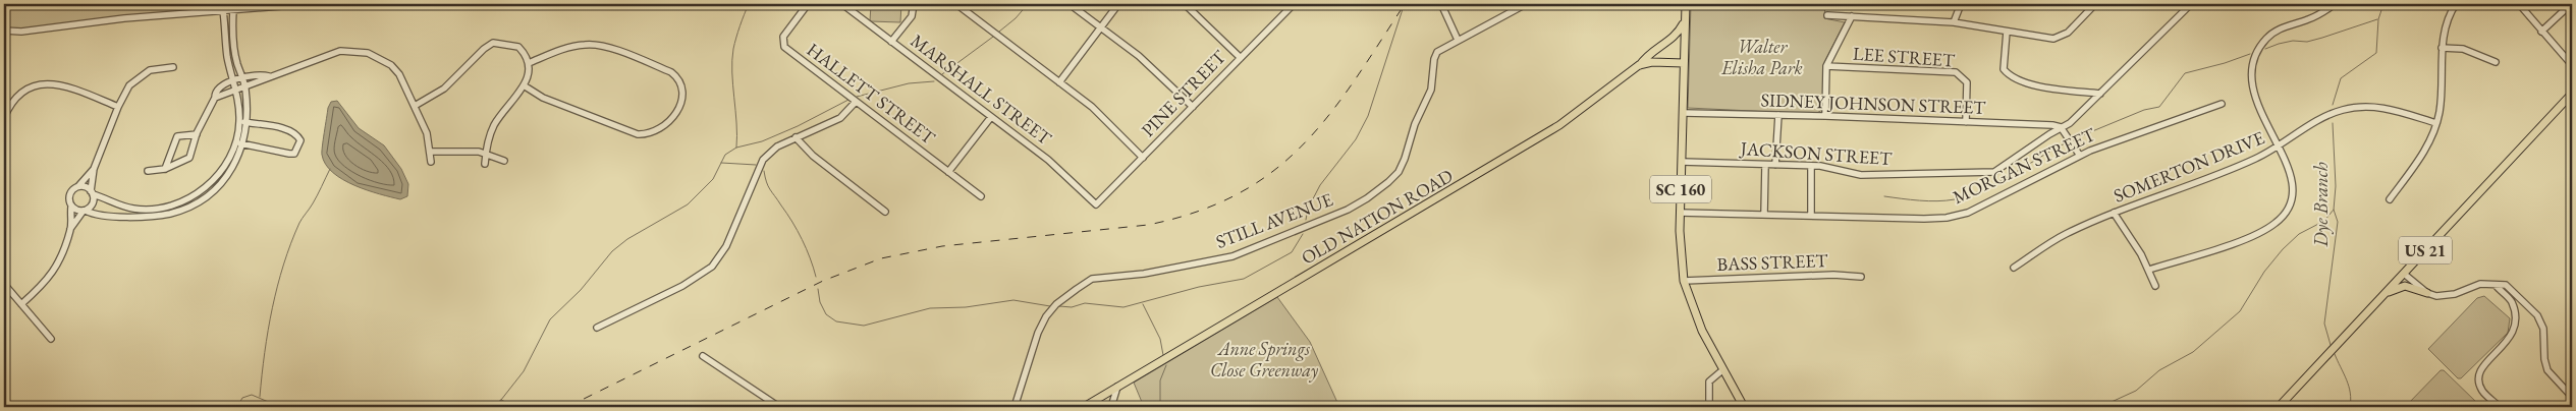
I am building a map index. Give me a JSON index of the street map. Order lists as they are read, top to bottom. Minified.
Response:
{"streets":{"main road":["SC 160","OLD NATION ROAD","US 21"],"street":["LEE STREET","MARSHALL STREET","HALLETT STREET","PINE STREET","SIDNEY JOHNSON STREET","JACKSON STREET","MORGAN STREET","SOMERTON DRIVE","STILL AVENUE","BASS STREET"]},"crossings":[["LEE STREET","SIDNEY JOHNSON STREET"],["MARSHALL STREET","PINE STREET"],["SIDNEY JOHNSON STREET","JACKSON STREET"],["SIDNEY JOHNSON STREET","SC 160"],["JACKSON STREET","SC 160"],["MORGAN STREET","SC 160"],["SC 160","BASS STREET"]],"water":["Dye Branch"],"parks":["Walter Elisha Park","Anne Springs Close Greenway"]}
